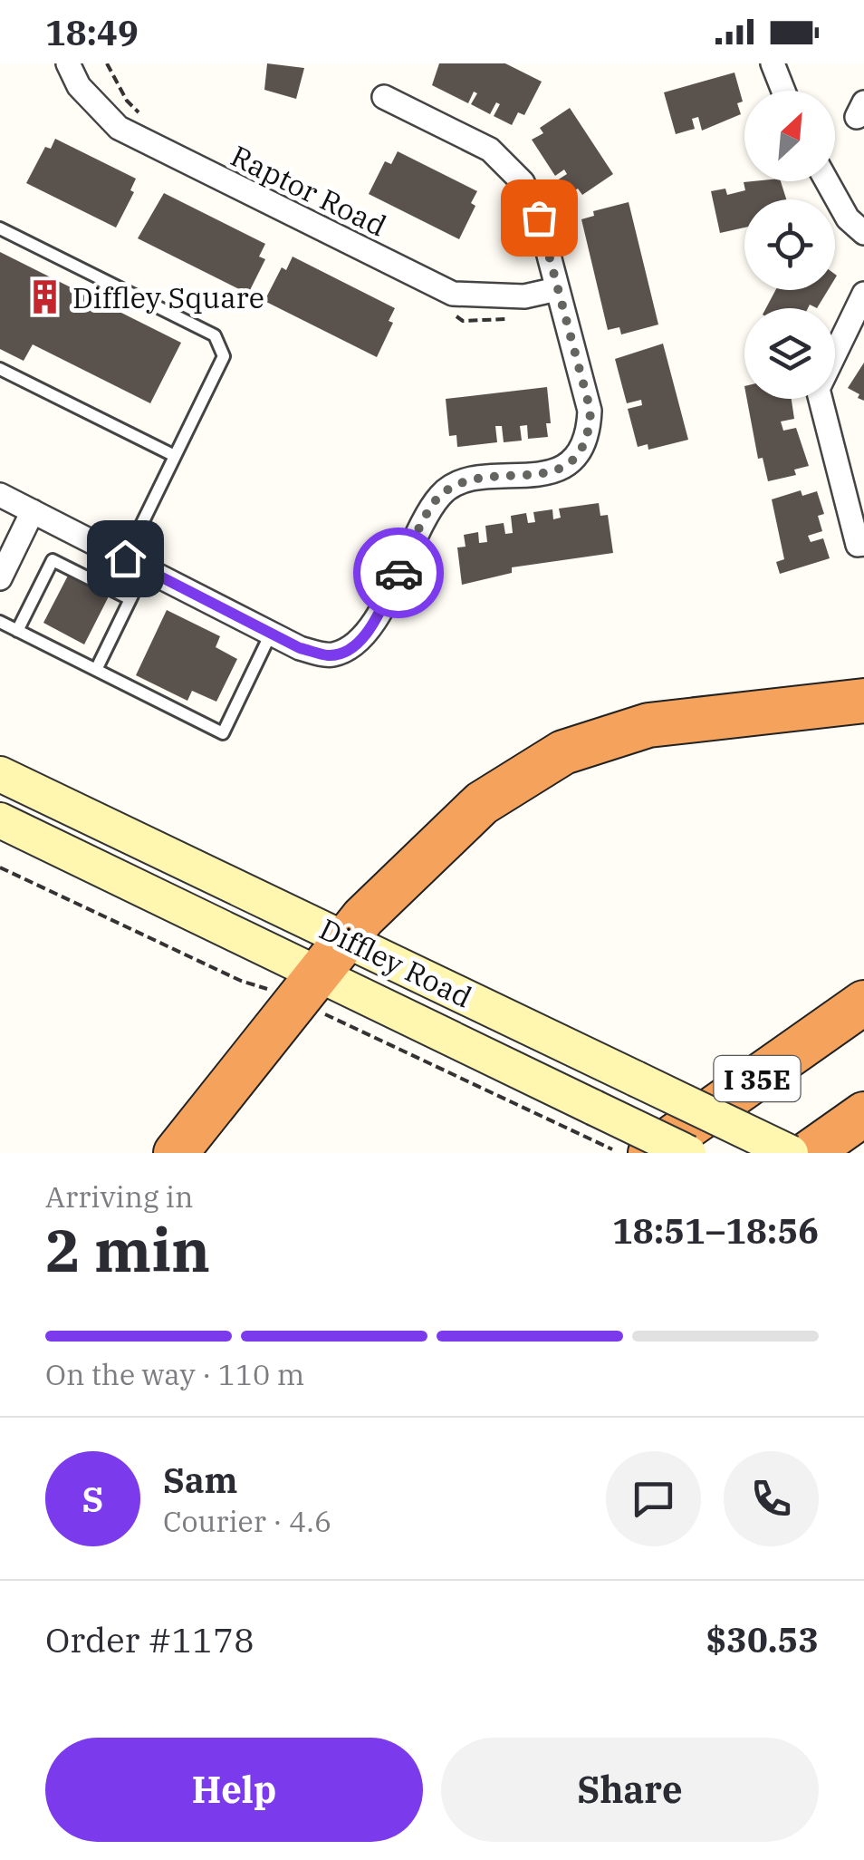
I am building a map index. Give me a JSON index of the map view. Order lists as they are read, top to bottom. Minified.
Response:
{"streets":{"highway":["I 35E"],"main road":["Diffley Road"],"street":["Raptor Road"]},"places":{"building":["Diffley Square"]},"north":"top right","page":{"status":"18:49","heading":["2 min","Arriving in","18:51–18:56"],"panel":["Sam","Courier · 4.6","Order #1178","$30.53"],"bar":"On the way · 110 m","round":"S","buttons":["Help","Share"]}}
